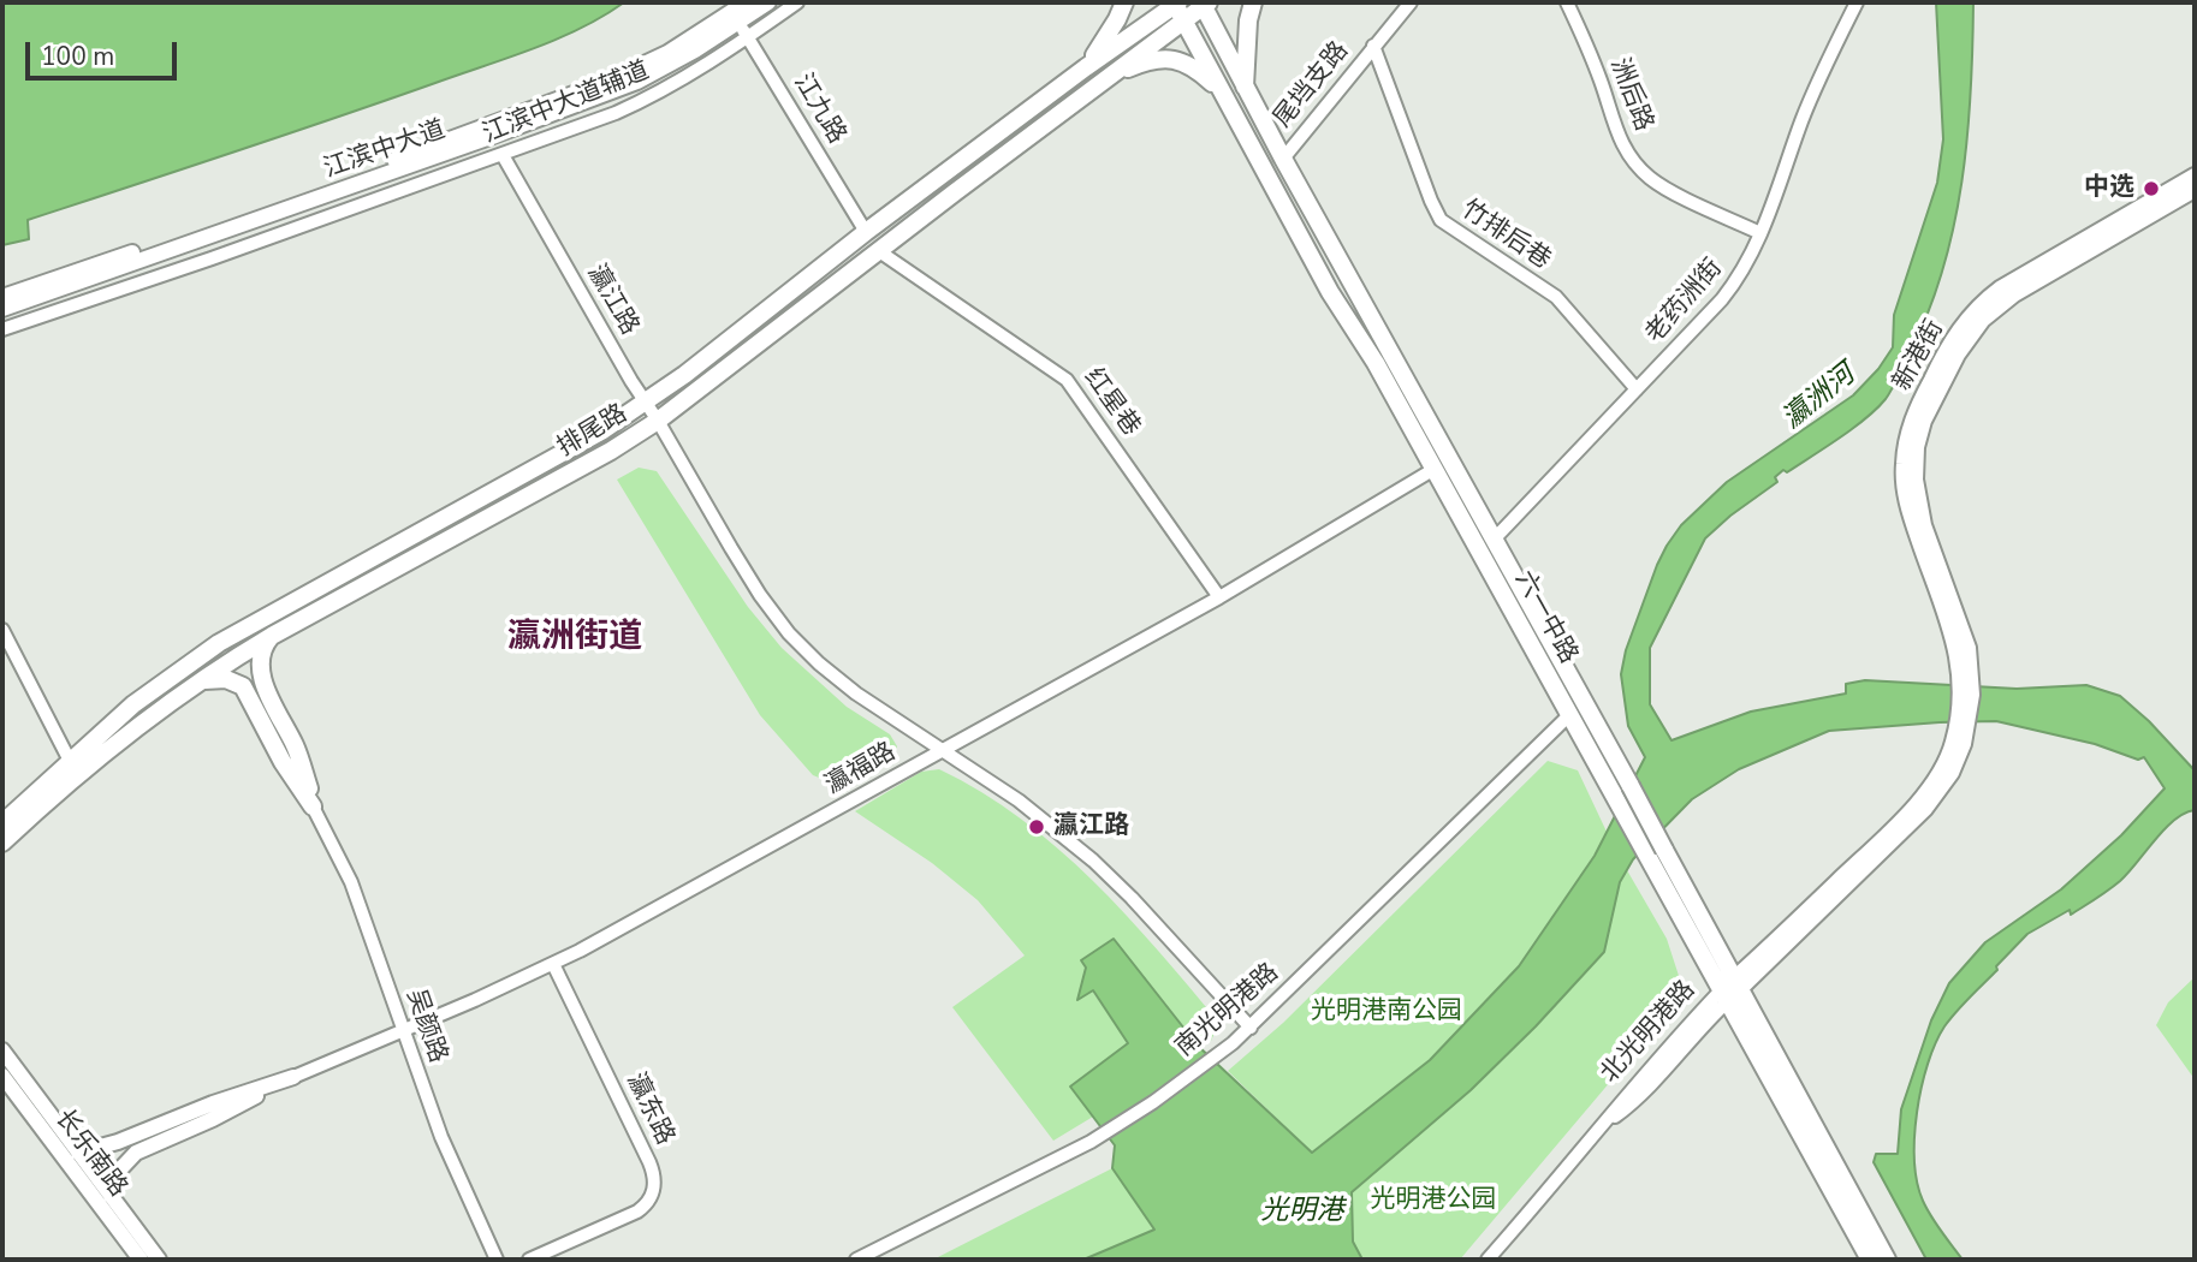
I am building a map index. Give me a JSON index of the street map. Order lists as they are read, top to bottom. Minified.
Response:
{"streets":{"main road":["江滨中大道","新港街","排尾路","六一中路","长乐南路"],"street":["尾垱支路","洲后路","江滨中大道辅道","江九路","竹排后巷","瀛江路","老药洲街","红星巷","瀛福路","南光明港路","吴颜路","北光明港路","瀛东路"]},"crossings":[["尾垱支路","竹排后巷"],["尾垱支路","六一中路"],["洲后路","老药洲街"],["江滨中大道辅道","江九路"],["江滨中大道辅道","江滨中大道"],["江滨中大道辅道","瀛江路"],["江九路","江滨中大道"],["江九路","排尾路"],["竹排后巷","老药洲街"],["瀛江路","排尾路"],["瀛江路","瀛福路"],["瀛江路","南光明港路"],["老药洲街","六一中路"],["红星巷","排尾路"],["红星巷","瀛福路"],["排尾路","六一中路"],["六一中路","瀛福路"],["六一中路","南光明港路"],["六一中路","北光明港路"],["瀛福路","吴颜路"],["瀛福路","瀛东路"]],"districts":["瀛洲街道"],"water":["瀛洲河","光明港"],"parks":["光明港南公园","光明港公园"],"places":["中选","瀛江路"],"scale_bar":"100 m"}
